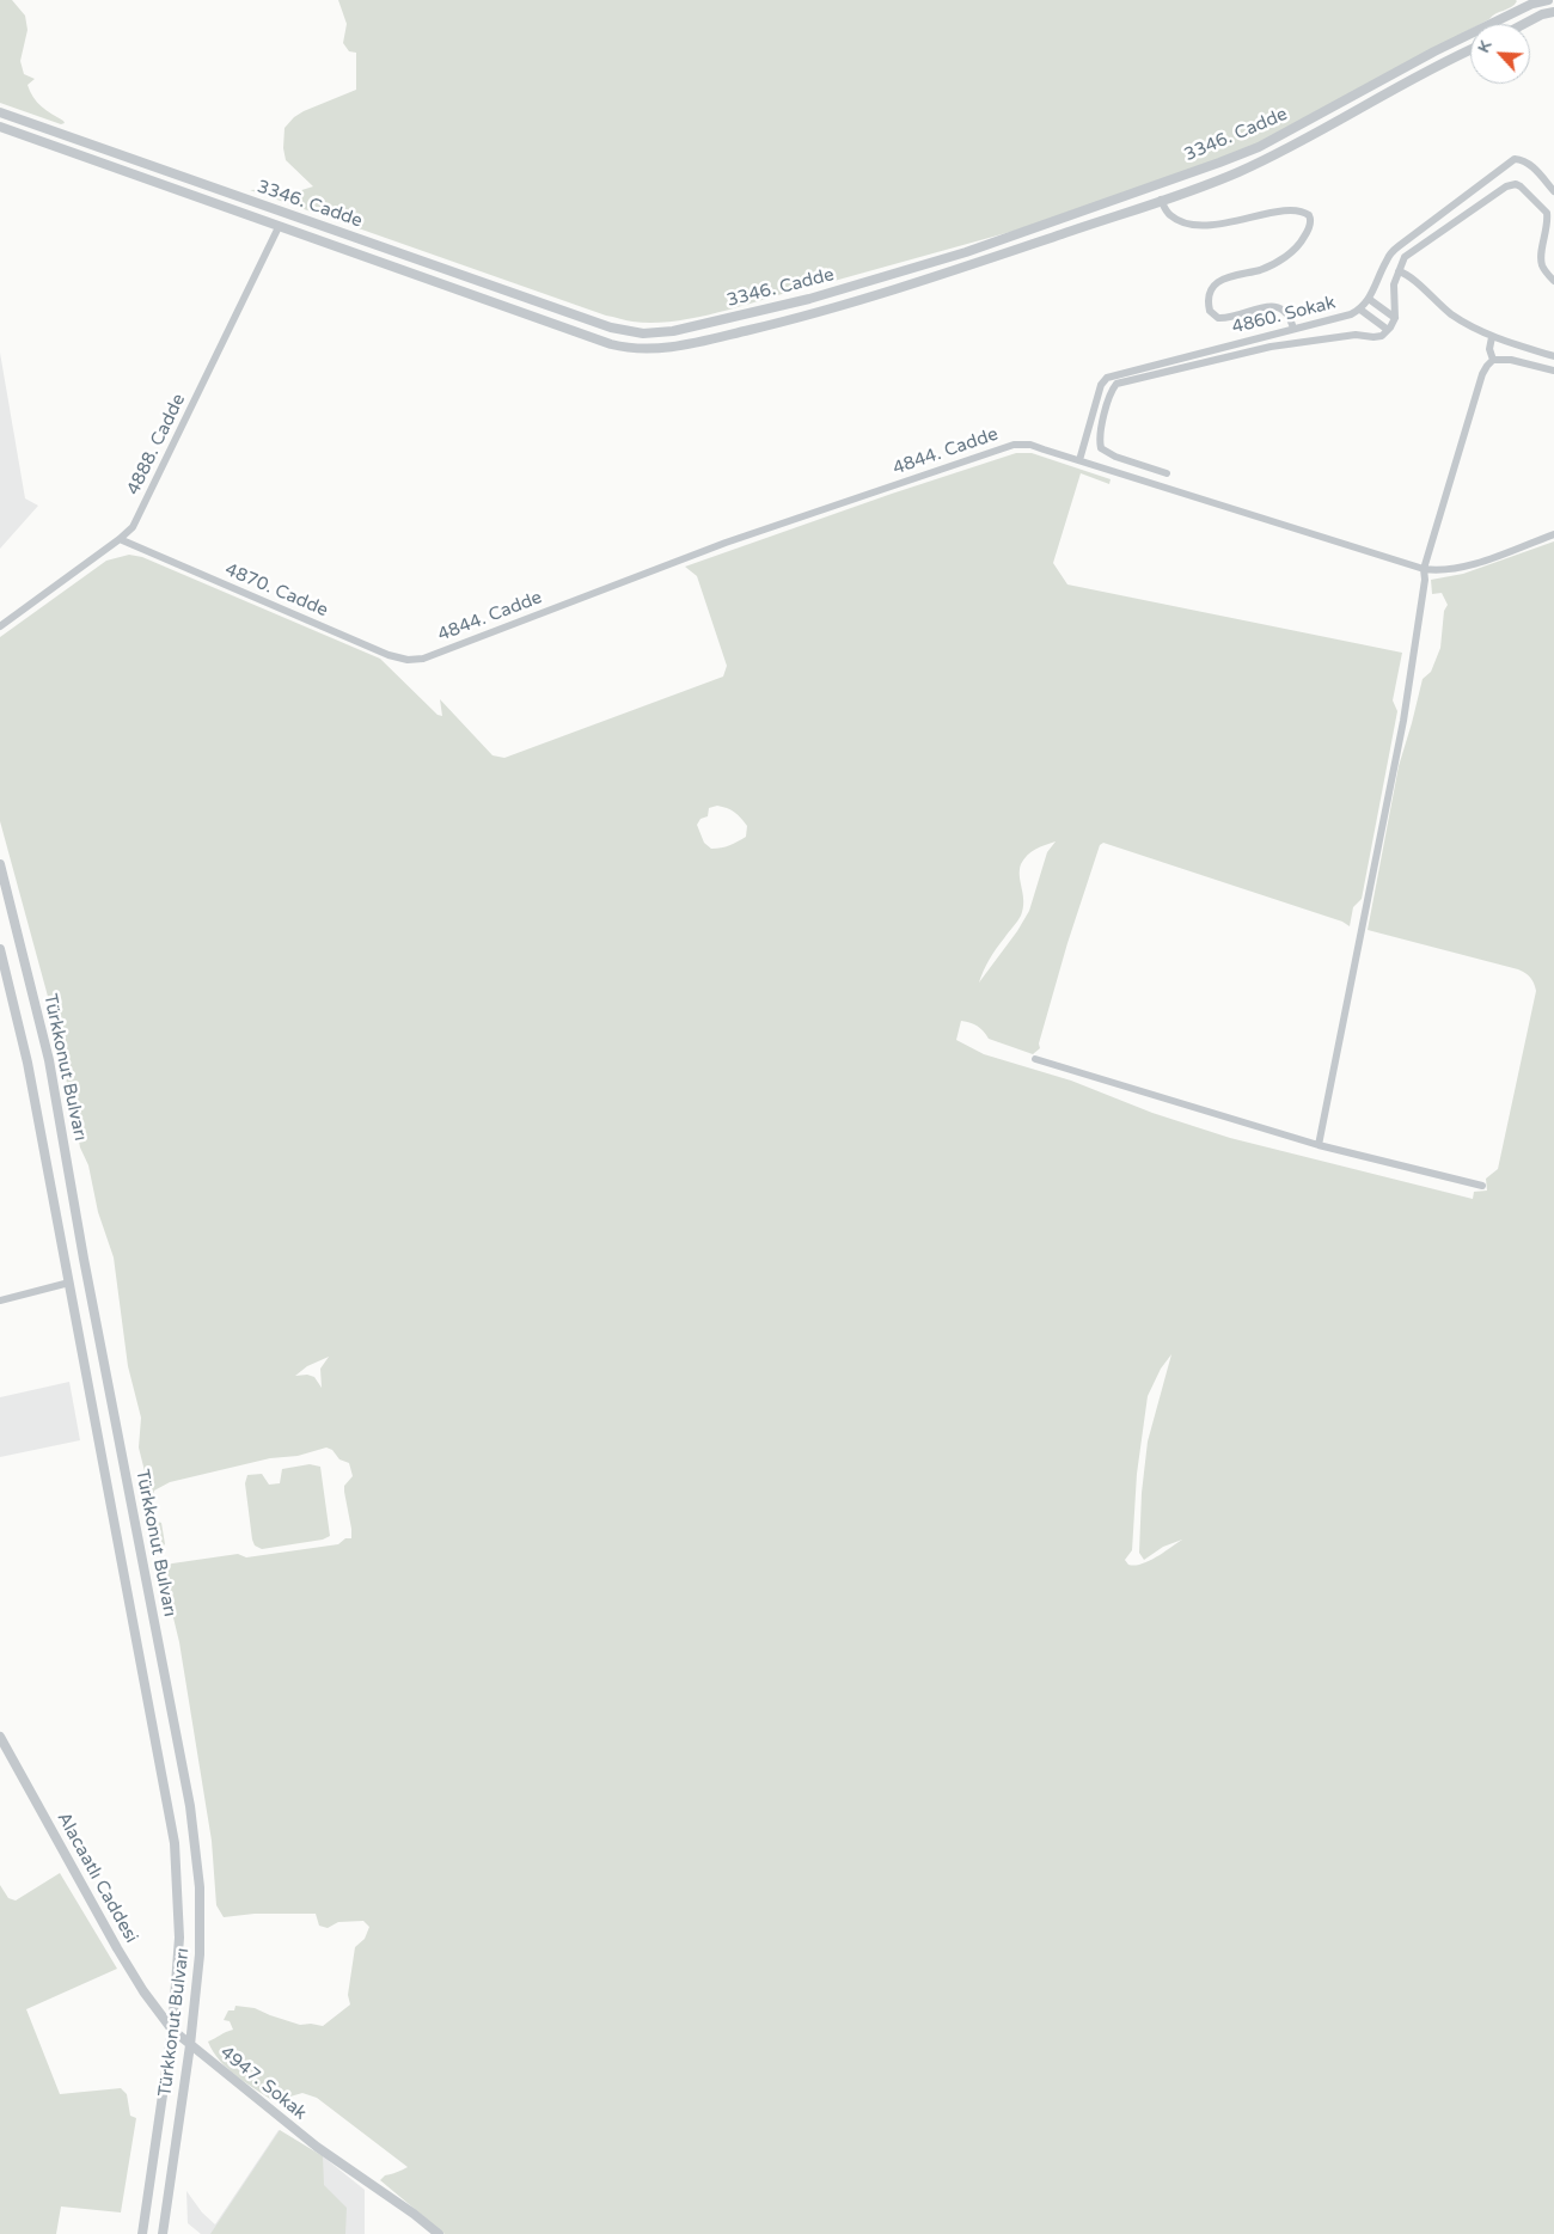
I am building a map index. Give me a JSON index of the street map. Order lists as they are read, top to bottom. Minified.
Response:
{"streets":{"street":["3346. Cadde","4860. Sokak","4888. Cadde","4844. Cadde","4870. Cadde","Türkkonut Bulvarı","Alacaatlı Caddesi","4947. Sokak"]},"crossings":[["3346. Cadde","4888. Cadde"],["4860. Sokak","4844. Cadde"],["4888. Cadde","4870. Cadde"],["4844. Cadde","4870. Cadde"],["Türkkonut Bulvarı","Alacaatlı Caddesi"],["Türkkonut Bulvarı","4947. Sokak"],["Alacaatlı Caddesi","4947. Sokak"]],"north":"top left"}
